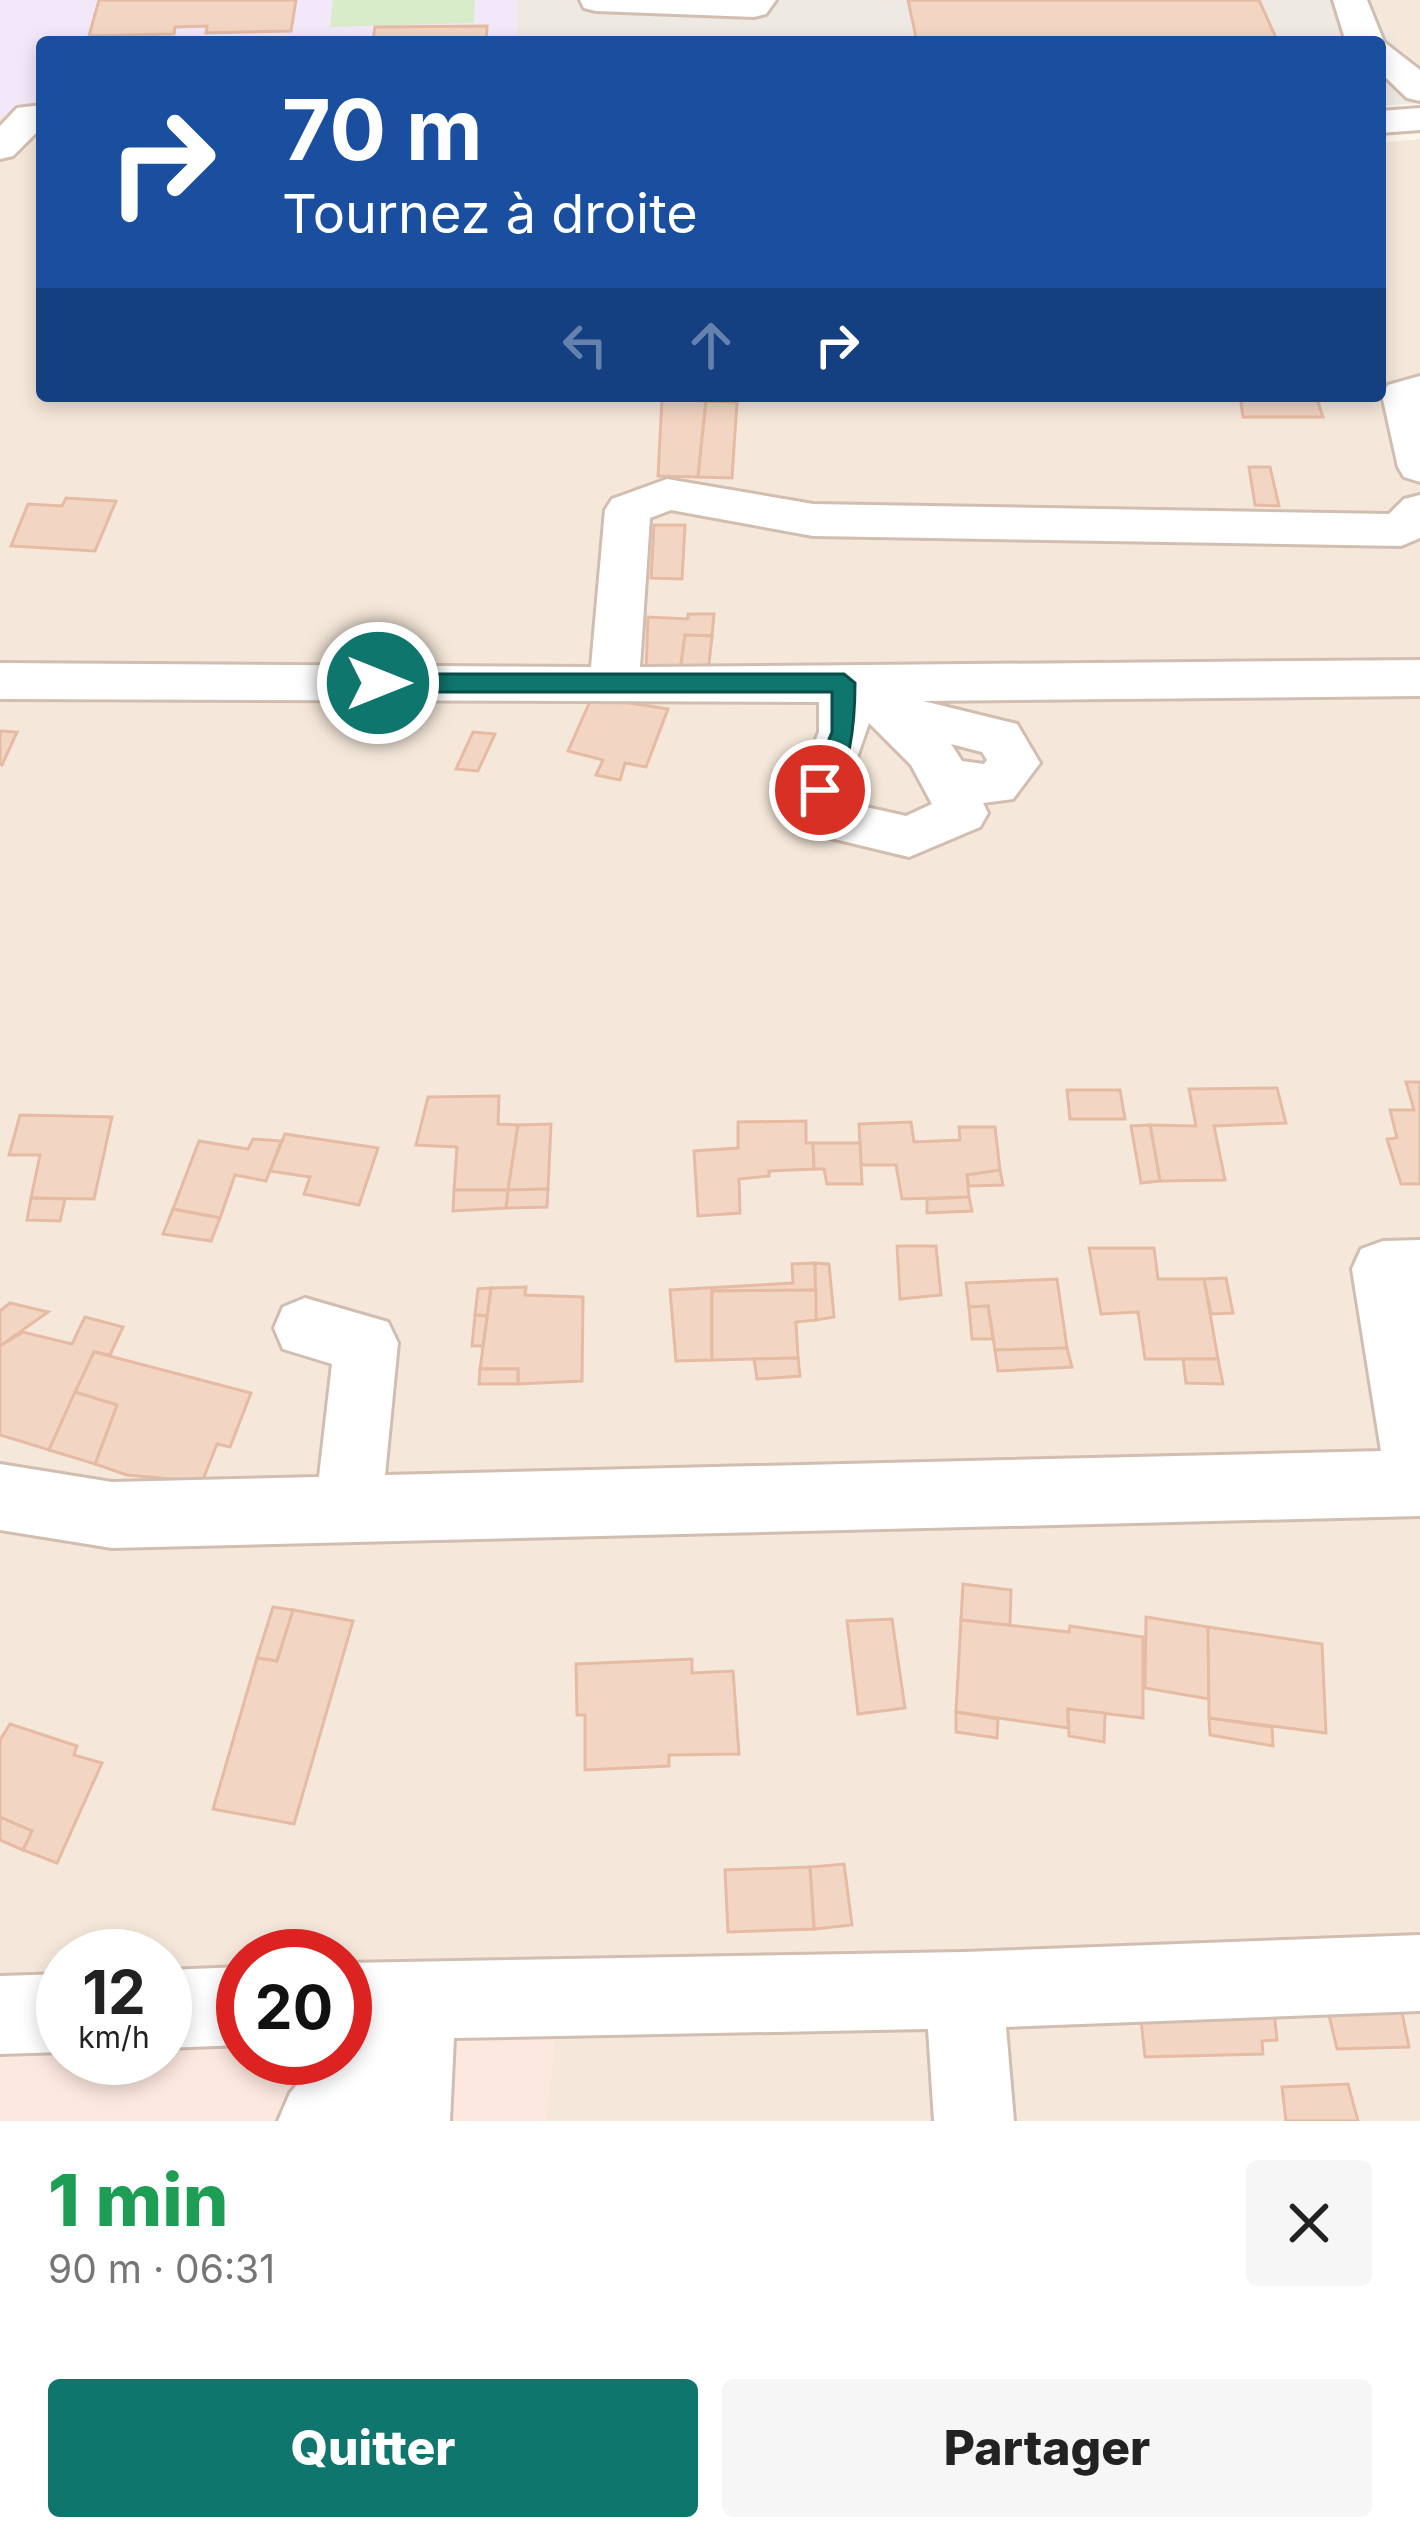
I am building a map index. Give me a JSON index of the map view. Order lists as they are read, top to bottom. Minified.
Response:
{"page":{"turn":["70 m","Tournez à droite"],"speed":"12 km/h","limit":"20","heading":["1 min","90 m · 06:31"],"buttons":["Quitter","Partager"]}}
